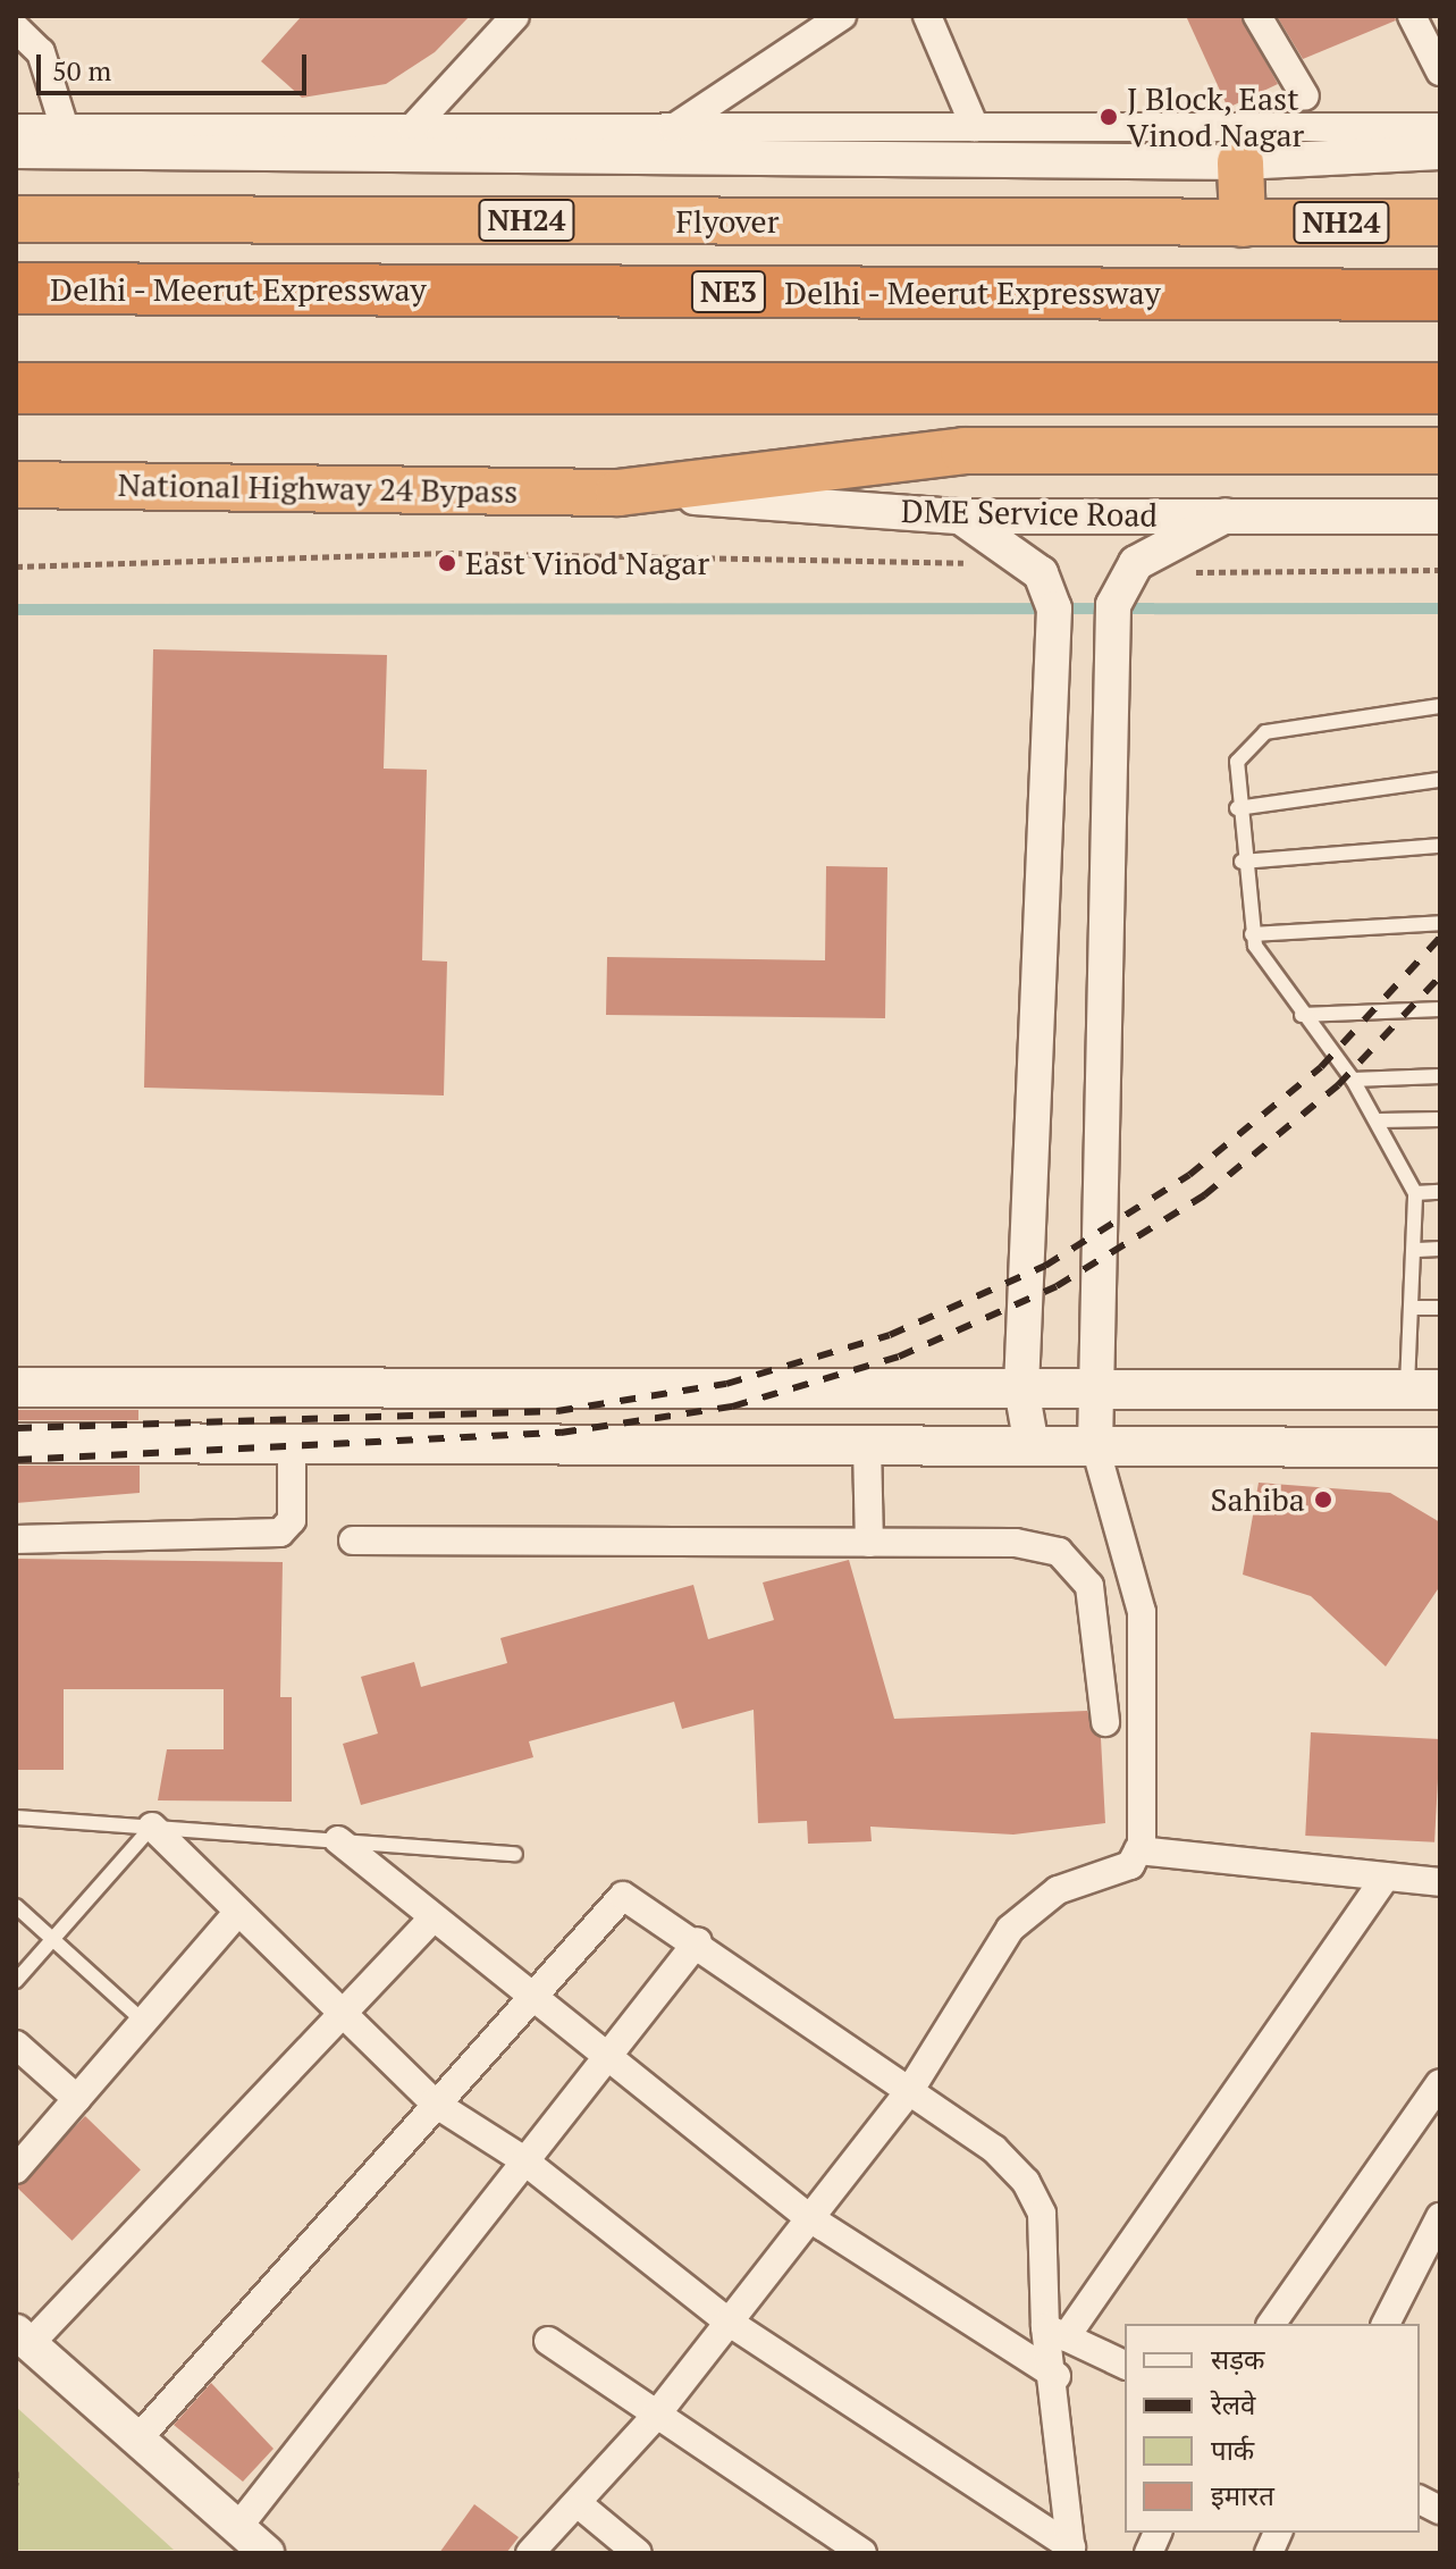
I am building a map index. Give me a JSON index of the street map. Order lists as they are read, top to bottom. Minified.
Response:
{"streets":{"highway":["NH24","Flyover","Delhi - Meerut Expressway","NE3","National Highway 24 Bypass"],"street":["DME Service Road"]},"crossings":[["National Highway 24 Bypass","DME Service Road"]],"places":["J Block, East Vinod Nagar","East Vinod Nagar","Sahiba"],"legend":["सड़क","रेलवे","पार्क","इमारत"],"scale_bar":"50 m"}
